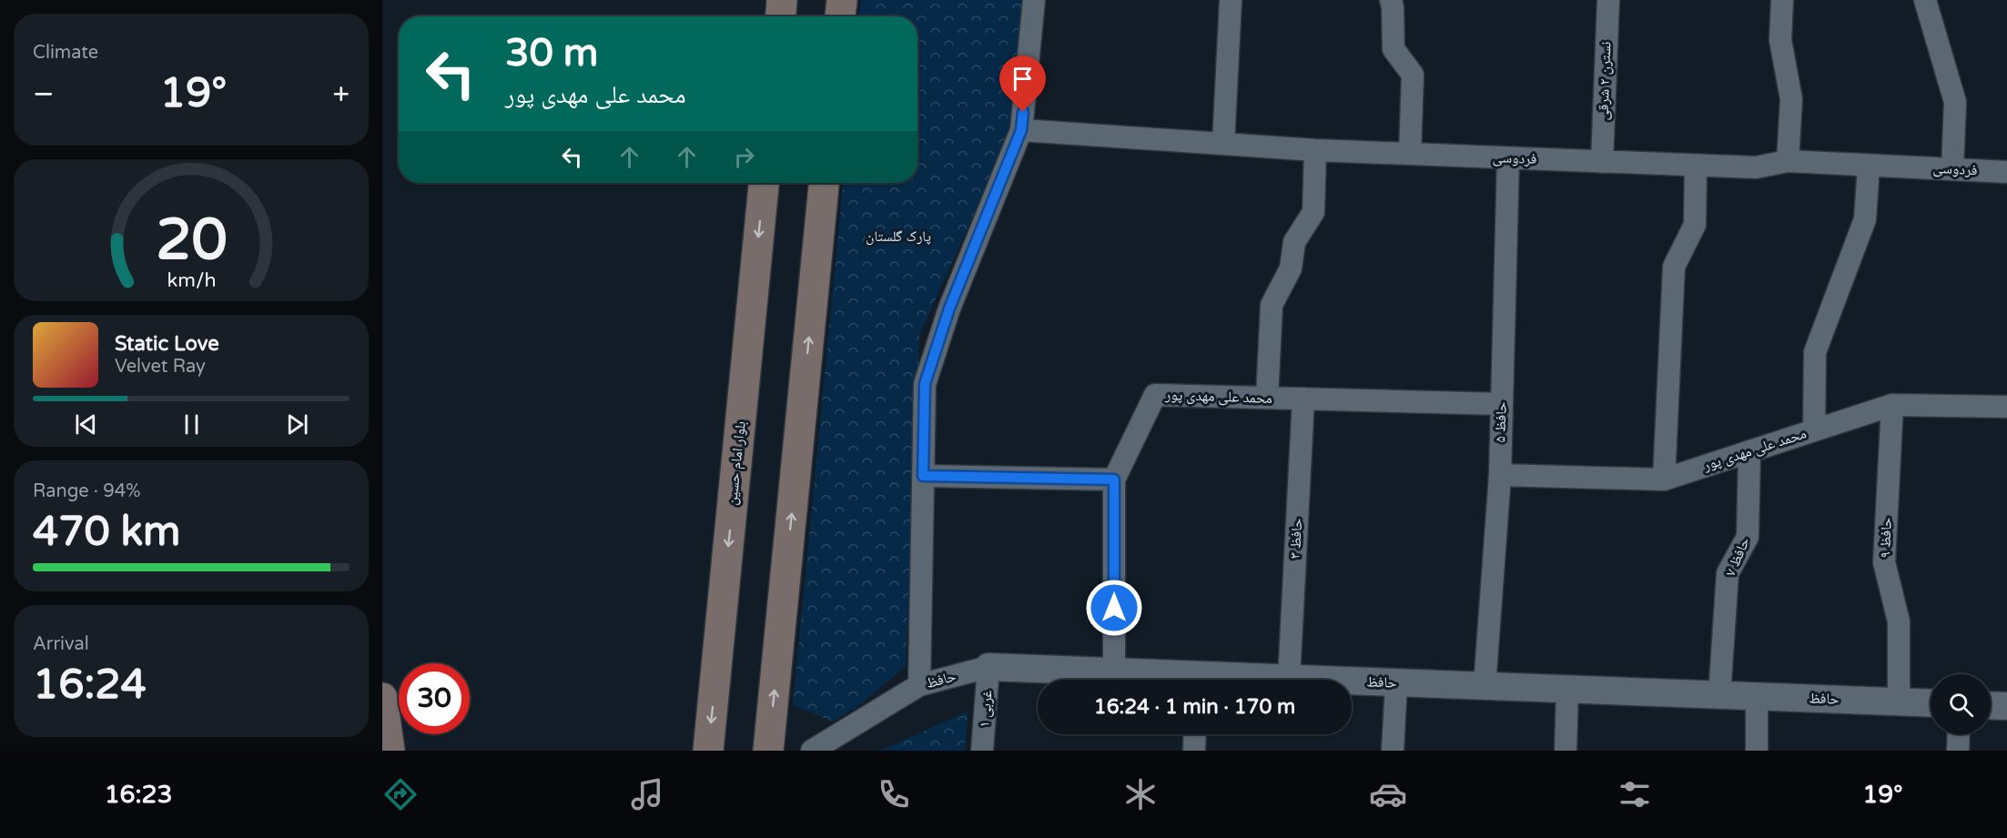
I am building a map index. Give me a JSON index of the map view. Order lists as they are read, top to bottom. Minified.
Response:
{"streets":{"main road":["بلوار امام حسین"],"street":["نسترن ۲ شرقی","فردوسی","محمد علی مهدی پور","حافظ ۵","حافظ ۹","حافظ ۳","حافظ ۷","حافظ","۱ غربی"]},"crossings":[["نسترن ۲ شرقی","فردوسی"],["فردوسی","حافظ ۵"],["محمد علی مهدی پور","حافظ ۵"],["محمد علی مهدی پور","حافظ ۹"],["محمد علی مهدی پور","حافظ ۳"],["محمد علی مهدی پور","حافظ ۷"],["حافظ ۵","حافظ"],["حافظ ۹","حافظ"],["حافظ ۳","حافظ"],["حافظ ۷","حافظ"],["حافظ","۱ غربی"]],"parks":["پارک گلستان"],"page":{"tile":["Climate",["Range · 94%","470 km"],["Arrival","16:24"]],"turn":["30 m","محمد علی مهدی پور"],"heat":["−","19°","+"],"song":["Static Love","Velvet Ray"],"limit":"30","trip":"16:24 · 1 min · 170 m","tabs":["16:23","19°"],"gauge":["20","km/h"]}}
